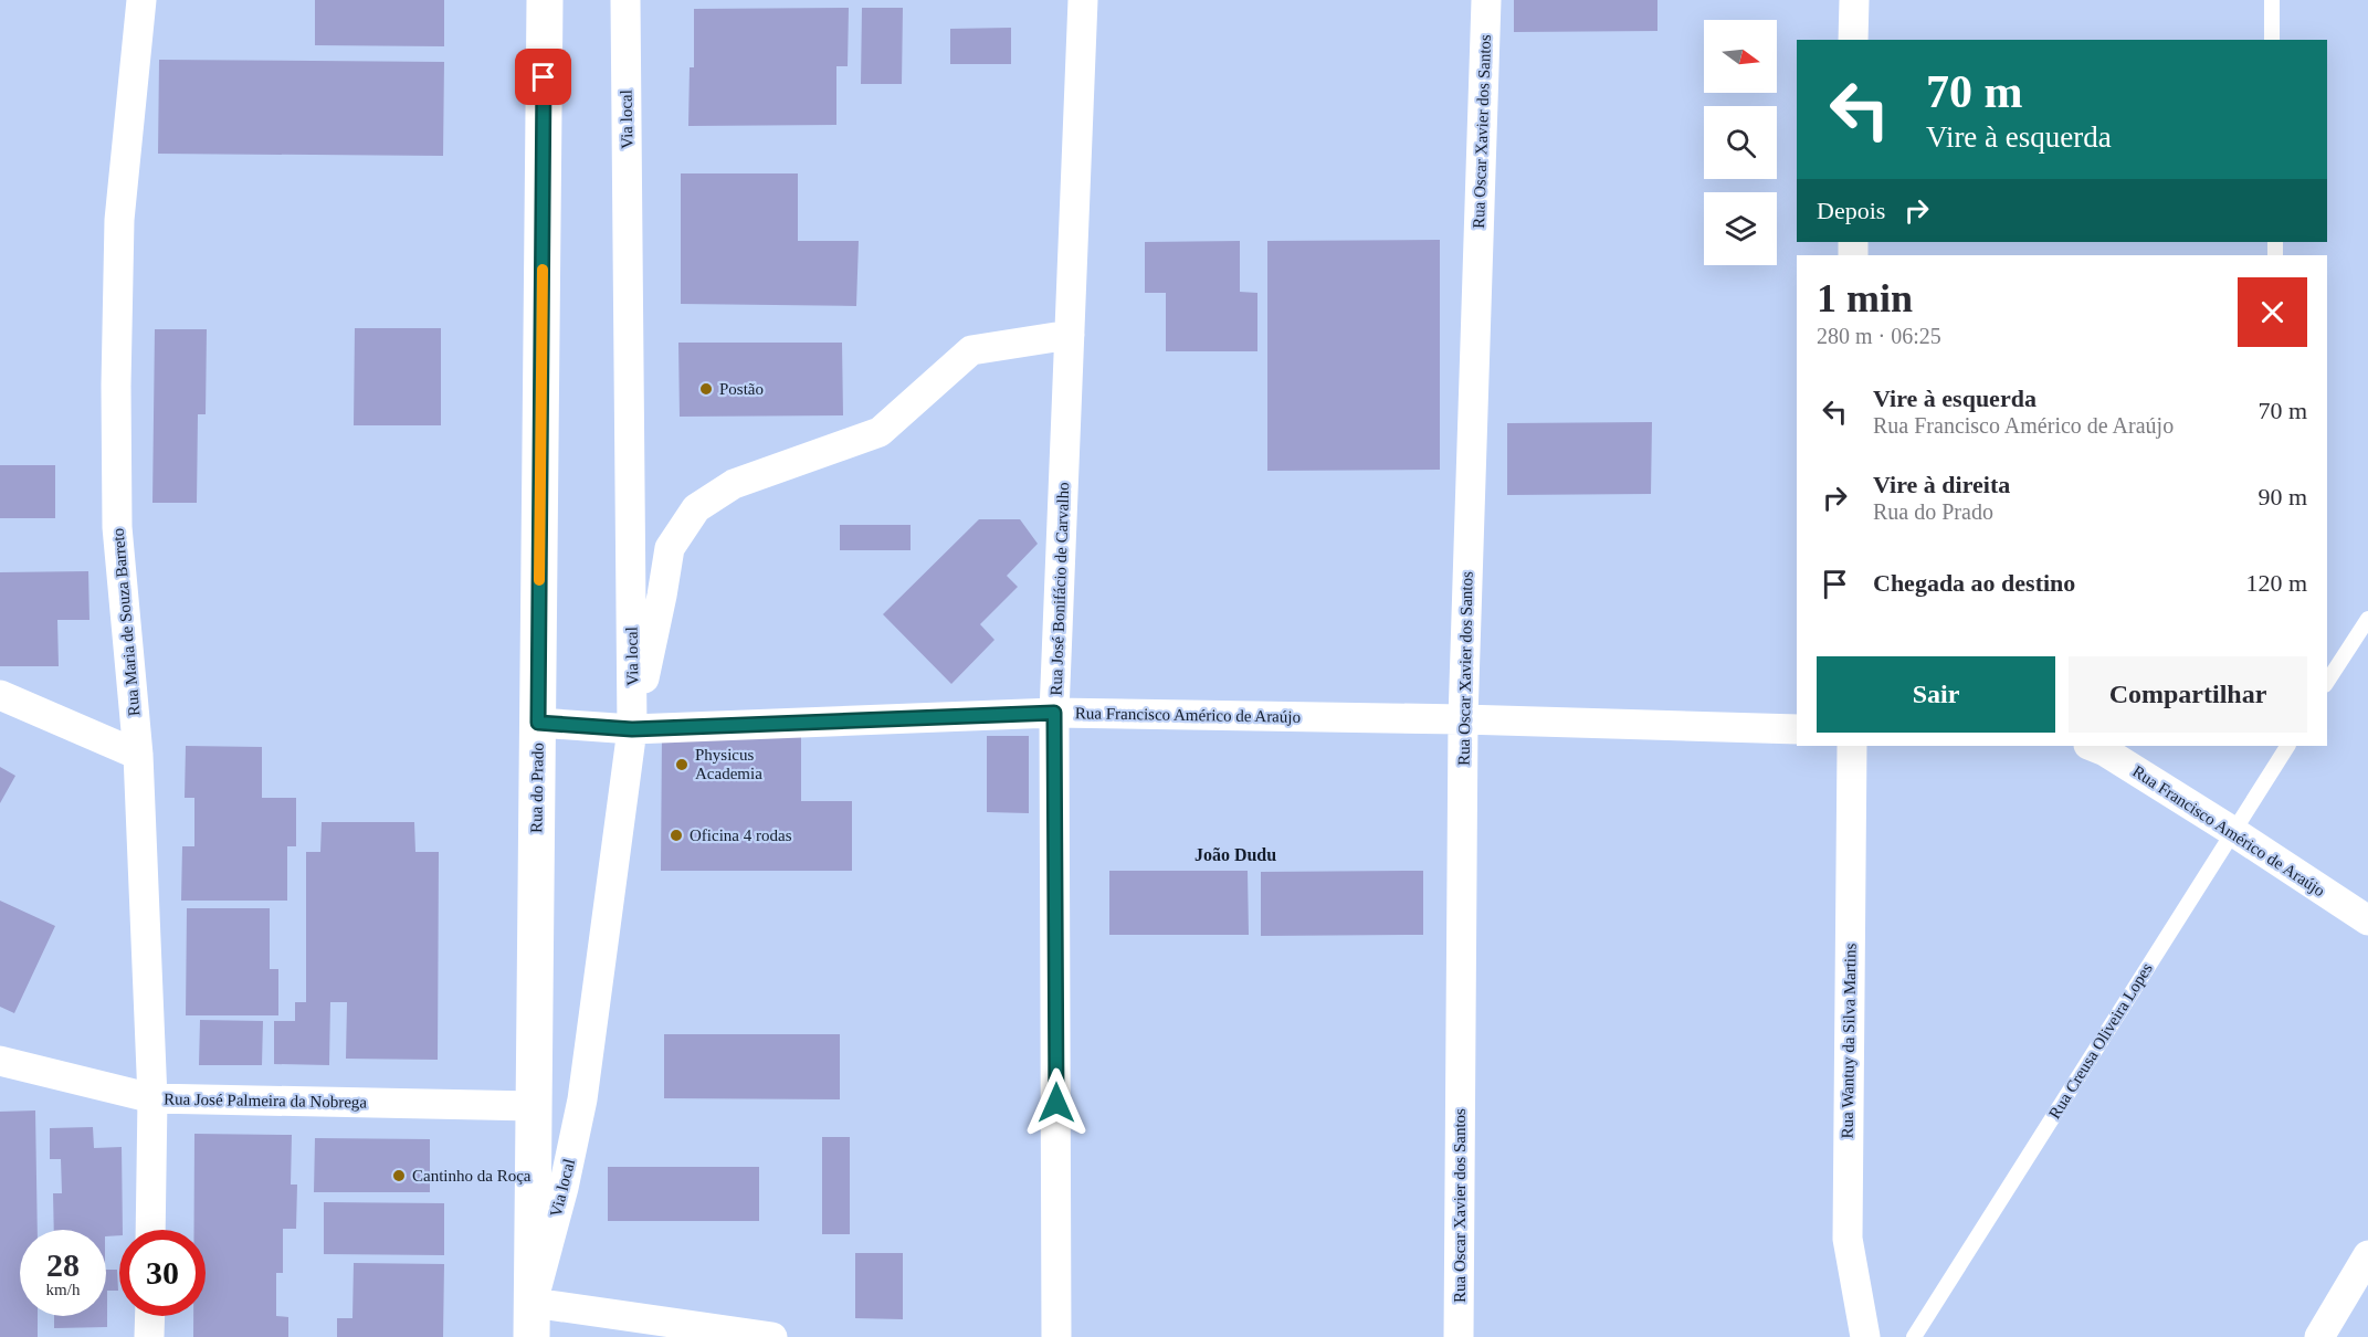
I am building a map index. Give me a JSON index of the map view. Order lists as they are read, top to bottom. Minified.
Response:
{"streets":{"main road":["Rua do Prado"],"street":["Via local","Rua Oscar Xavier dos Santos","Rua José Bonifácio de Carvalho","Rua Maria de Souza Barreto","Rua Francisco Américo de Araújo","Rua Wantuy da Silva Martins","Rua José Palmeira da Nobrega"],"lane":["Rua Creusa Oliveira Lopes"]},"crossings":[["Via local","Rua Francisco Américo de Araújo"],["Via local","Rua do Prado"],["Rua Oscar Xavier dos Santos","Rua Francisco Américo de Araújo"],["Rua José Bonifácio de Carvalho","Rua Francisco Américo de Araújo"],["Rua Maria de Souza Barreto","Rua José Palmeira da Nobrega"],["Rua Francisco Américo de Araújo","Rua do Prado"],["Rua Francisco Américo de Araújo","Rua Creusa Oliveira Lopes"],["Rua do Prado","Rua José Palmeira da Nobrega"]],"districts":["João Dudu"],"places":["Postão","Physicus Academia","Oficina 4 rodas","Cantinho da Roça"],"north":"right","page":{"turn":["70 m","Vire à esquerda"],"then":"Depois","heading":["1 min","280 m · 06:25"],"list":[{"name":"Vire à esquerda","note":"Rua Francisco Américo de Araújo","value":"70 m"},{"name":"Vire à direita","note":"Rua do Prado","value":"90 m"},{"name":"Chegada ao destino","value":"120 m"}],"buttons":["Sair","Compartilhar"],"speed":"28 km/h","limit":"30"}}
